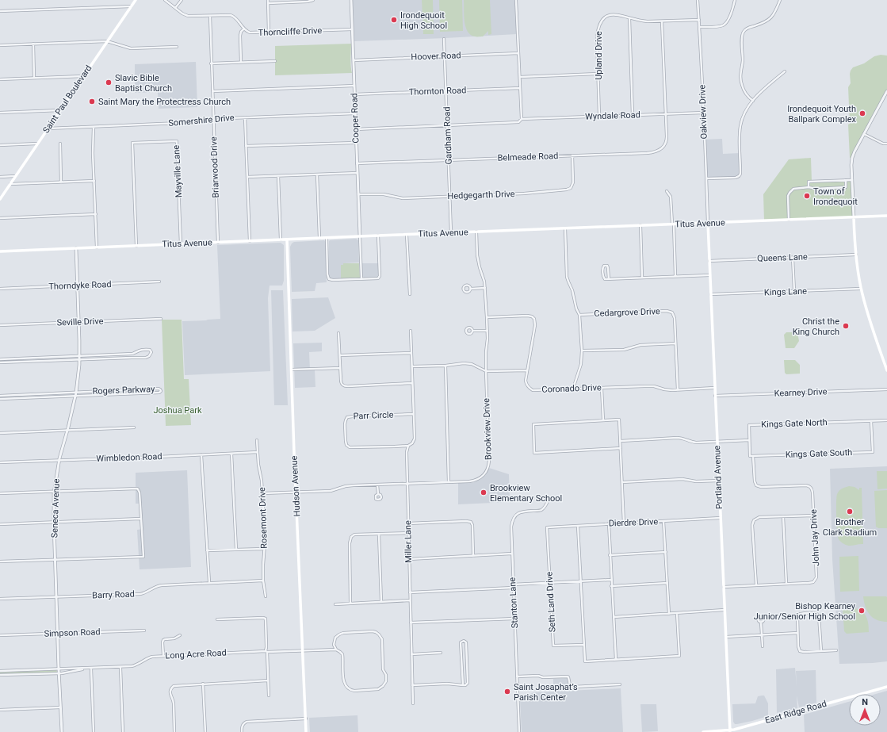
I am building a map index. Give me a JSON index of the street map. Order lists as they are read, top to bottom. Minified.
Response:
{"streets":{"main road":["Saint Paul Boulevard","Titus Avenue","Portland Avenue","Hudson Avenue","East Ridge Road"],"street":["Thorncliffe Drive","Upland Drive","Hoover Road","Thornton Road","Oakview Drive","Wyndale Road","Cooper Road","Somershire Drive","Gardham Road","Belmeade Road","Briarwood Drive","Mayville Lane","Hedgegarth Drive","Queens Lane","Thorndyke Road","Kings Lane","Cedargrove Drive","Seville Drive","Coronado Drive","Rogers Parkway","Kearney Drive","Parr Circle","Kings Gate North","Brookview Drive","Kings Gate South","Wimbledon Road","Seneca Avenue","Rosemont Drive","Dierdre Drive","John Jay Drive","Miller Lane","Barry Road","Seth Land Drive","Stanton Lane","Simpson Road","Long Acre Road"]},"crossings":[["Thorncliffe Drive","Cooper Road"],["Upland Drive","Oakview Drive"],["Upland Drive","Wyndale Road"],["Upland Drive","Belmeade Road"],["Hoover Road","Cooper Road"],["Hoover Road","Gardham Road"],["Thornton Road","Cooper Road"],["Thornton Road","Gardham Road"],["Saint Paul Boulevard","Somershire Drive"],["Oakview Drive","Wyndale Road"],["Oakview Drive","Titus Avenue"],["Oakview Drive","Portland Avenue"],["Wyndale Road","Belmeade Road"],["Cooper Road","Somershire Drive"],["Cooper Road","Belmeade Road"],["Cooper Road","Hedgegarth Drive"],["Cooper Road","Titus Avenue"],["Somershire Drive","Briarwood Drive"],["Gardham Road","Belmeade Road"],["Gardham Road","Hedgegarth Drive"],["Gardham Road","Titus Avenue"],["Belmeade Road","Hedgegarth Drive"],["Briarwood Drive","Titus Avenue"],["Mayville Lane","Titus Avenue"],["Titus Avenue","Brookview Drive"],["Titus Avenue","Portland Avenue"],["Titus Avenue","Hudson Avenue"],["Titus Avenue","Seneca Avenue"],["Queens Lane","Portland Avenue"],["Thorndyke Road","Seneca Avenue"],["Kings Lane","Portland Avenue"],["Cedargrove Drive","Coronado Drive"],["Seville Drive","Seneca Avenue"],["Coronado Drive","Brookview Drive"],["Coronado Drive","Portland Avenue"],["Rogers Parkway","Seneca Avenue"],["Kearney Drive","Portland Avenue"],["Parr Circle","Miller Lane"],["Kings Gate North","Kings Gate South"],["Brookview Drive","Hudson Avenue"],["Brookview Drive","Rosemont Drive"],["Brookview Drive","Miller Lane"],["Kings Gate South","John Jay Drive"],["Wimbledon Road","Seneca Avenue"],["Wimbledon Road","Rosemont Drive"],["Portland Avenue","Dierdre Drive"],["Portland Avenue","John Jay Drive"],["Portland Avenue","East Ridge Road"],["Hudson Avenue","Long Acre Road"],["Seneca Avenue","Barry Road"],["Seneca Avenue","Simpson Road"],["Seneca Avenue","Long Acre Road"],["Rosemont Drive","Barry Road"],["Dierdre Drive","Seth Land Drive"]],"parks":["Joshua Park"],"places":["Irondequoit High School","Slavic Bible Baptist Church","Saint Mary the Protectress Church","Irondequoit Youth Ballpark Complex","Town of Irondequoit","Christ the King Church","Brookview Elementary School","Brother Clark Stadium","Bishop Kearney Junior/Senior High School","Saint Josaphat’s Parish Center"],"north":"top"}
